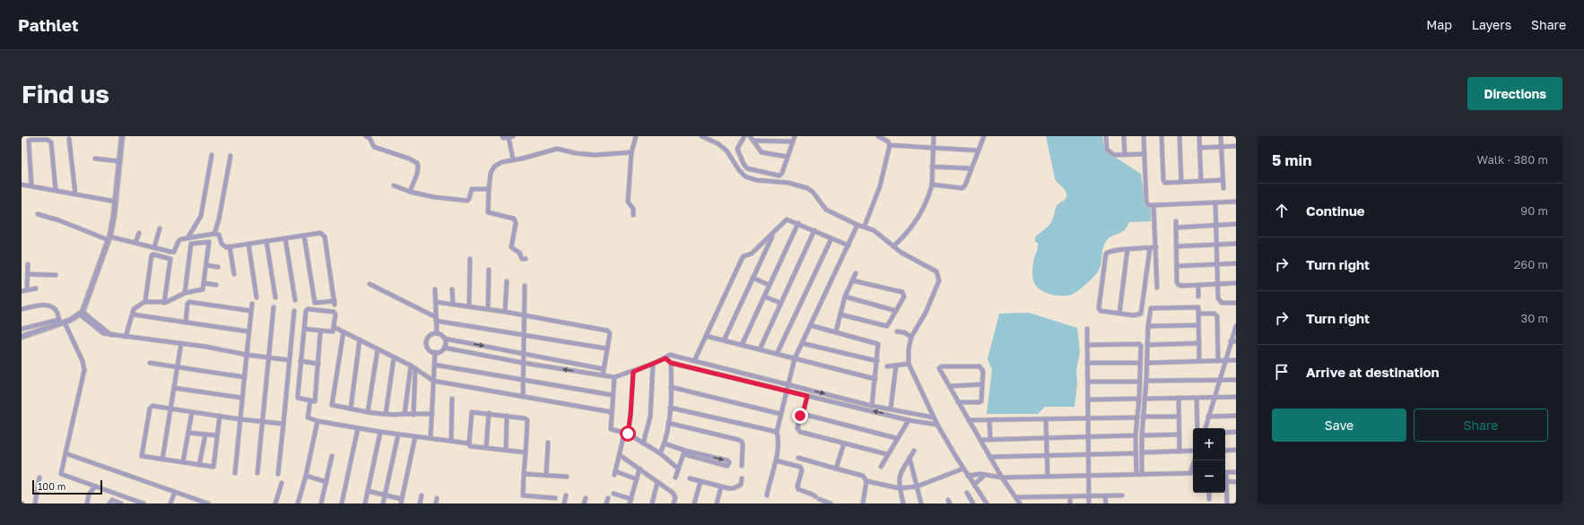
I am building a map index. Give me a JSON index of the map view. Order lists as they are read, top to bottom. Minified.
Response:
{"scale_bar":"100 m","page":{"header":"Pathlet","nav":["Map","Layers","Share"],"buttons":["Directions",["Save","Share"]],"title":"Find us","heading":["5 min","Walk · 380 m"],"list":[["Continue","90 m"],["Turn right","260 m"],["Turn right","30 m"],"Arrive at destination"],"map_buttons":["+","−"],"scale":"100 m"}}
